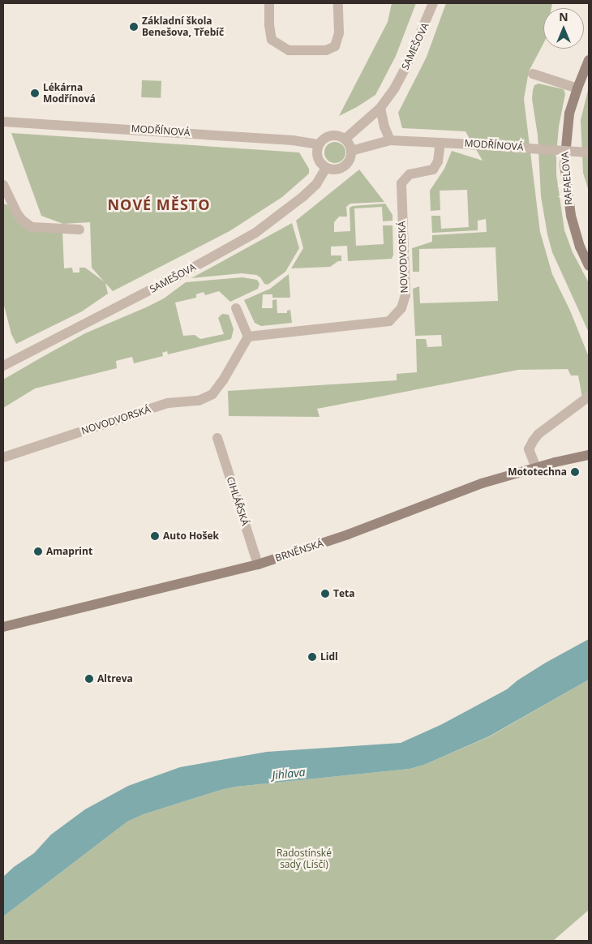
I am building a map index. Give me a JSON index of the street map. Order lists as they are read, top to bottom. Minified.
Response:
{"streets":{"street":["SAMEŠOVA","MODŘÍNOVÁ","RAFAELOVA","NOVODVORSKÁ","CIHLÁŘSKÁ","BRNĚNSKÁ"]},"crossings":[["SAMEŠOVA","MODŘÍNOVÁ"],["MODŘÍNOVÁ","NOVODVORSKÁ"],["CIHLÁŘSKÁ","BRNĚNSKÁ"]],"districts":["NOVÉ MĚSTO"],"water":["Jihlava"],"parks":["Radostínské sady (Lísčí)"],"places":["Základní škola Benešova, Třebíč","Lékárna Modřínová","Mototechna","Auto Hošek","Amaprint","Teta","Lidl","Altreva"],"north":"top"}
